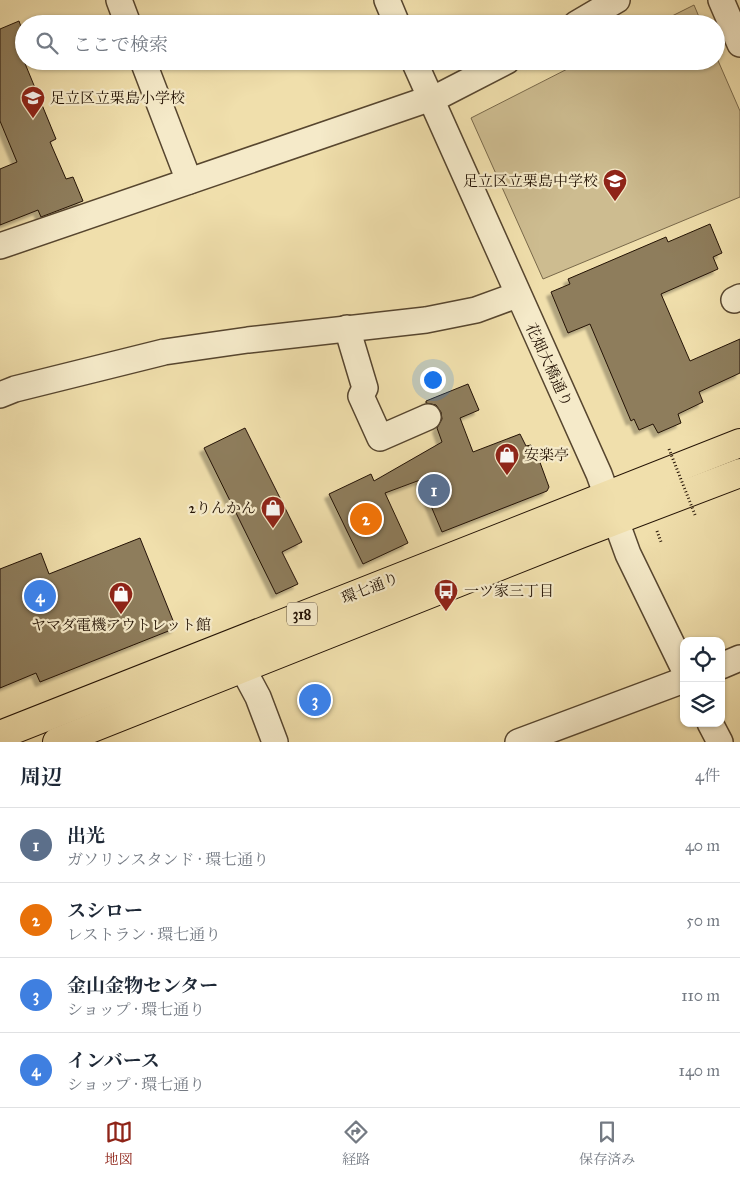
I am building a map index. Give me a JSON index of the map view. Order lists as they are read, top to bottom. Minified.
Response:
{"streets":{"main road":["環七通り","318"],"street":["花畑大橋通り"]},"crossings":[["花畑大橋通り","環七通り"]],"places":{"school or university":["足立区立栗島小学校","足立区立栗島中学校"],"shop":["安楽亭","2りんかん","ヤマダ電機アウトレット館"],"bus stop":["一ツ家三丁目"]},"page":{"search":"ここで検索","pins":["1","2","4","3"],"heading":["周辺","4件"],"list":[{"mark":"1","name":"出光","note":"ガソリンスタンド · 環七通り","value":"40 m"},{"mark":"2","name":"スシロー","note":"レストラン · 環七通り","value":"50 m"},{"mark":"3","name":"金山金物センター","note":"ショップ · 環七通り","value":"110 m"},{"mark":"4","name":"インバース","note":"ショップ · 環七通り","value":"140 m"}],"nav":["地図","経路","保存済み"]}}
